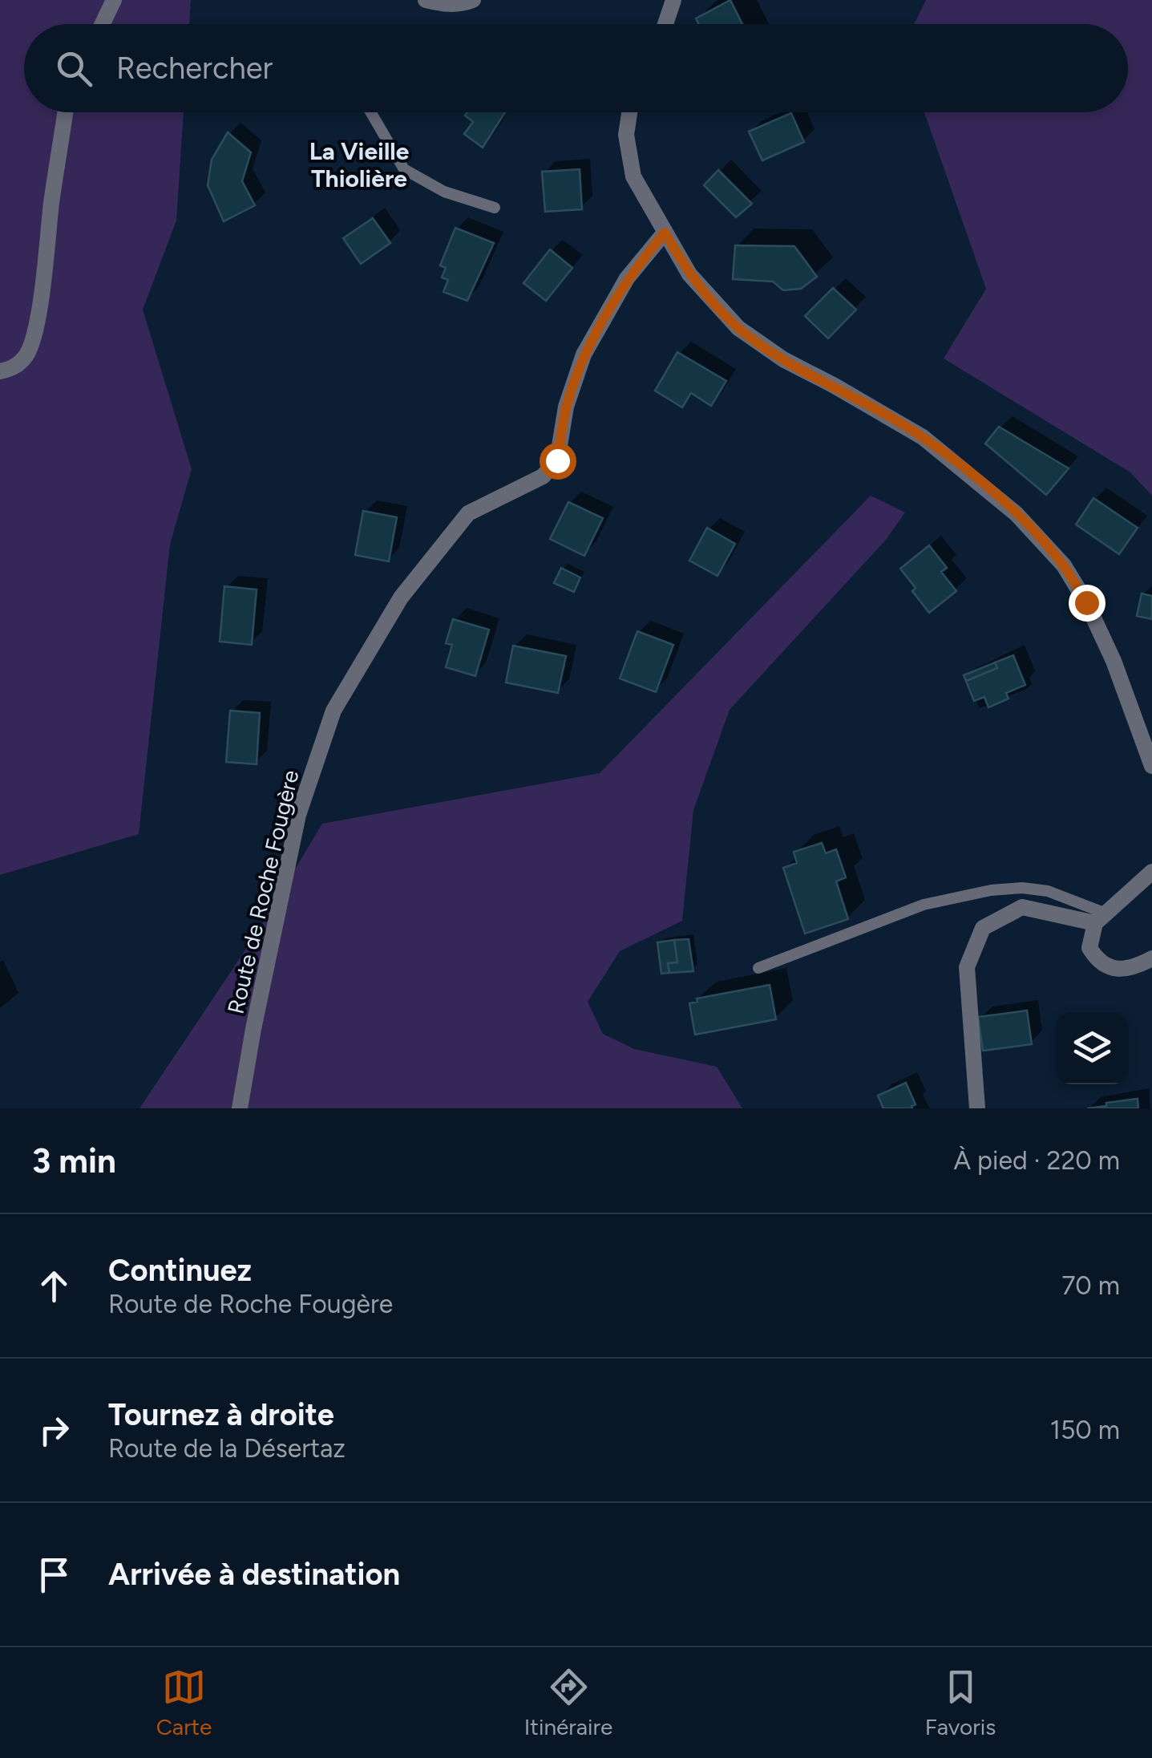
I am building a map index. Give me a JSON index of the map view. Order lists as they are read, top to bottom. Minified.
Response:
{"streets":{"street":["Route de Roche Fougère"]},"districts":["La Vieille Thiolière"],"page":{"search":"Rechercher","heading":["3 min","À pied · 220 m"],"list":[["Continuez","Route de Roche Fougère","70 m"],["Tournez à droite","Route de la Désertaz","150 m"],"Arrivée à destination"],"nav":["Carte","Itinéraire","Favoris"]}}
